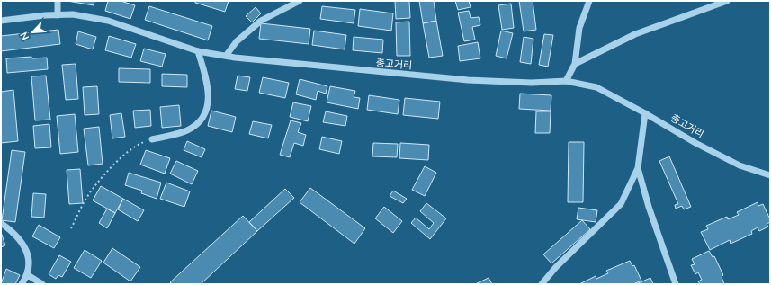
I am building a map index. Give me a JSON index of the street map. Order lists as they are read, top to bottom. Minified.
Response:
{"streets":{"street":["총고거리"]},"north":"bottom left"}
